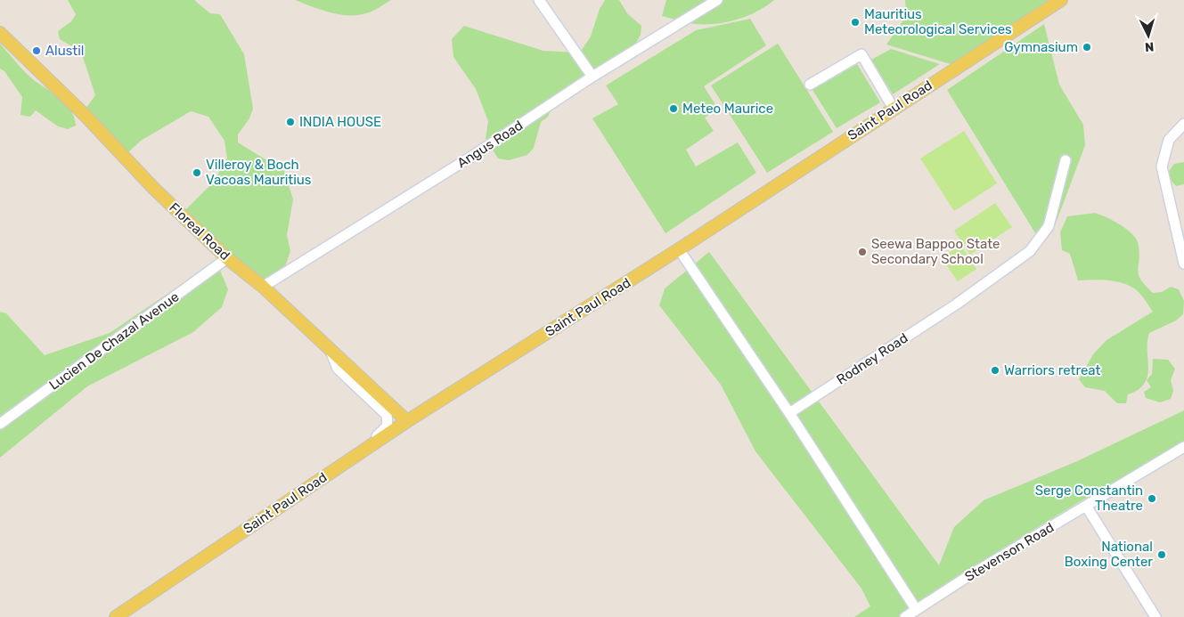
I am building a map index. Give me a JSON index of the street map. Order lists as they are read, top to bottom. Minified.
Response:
{"streets":{"main road":["Saint Paul Road","Floreal Road"],"street":["Angus Road","Lucien De Chazal Avenue","Rodney Road","Stevenson Road"]},"crossings":[["Saint Paul Road","Floreal Road"],["Angus Road","Floreal Road"],["Floreal Road","Lucien De Chazal Avenue"]],"places":["Mauritius Meteorological Services","Gymnasium","Alustil","Meteo Maurice","INDIA HOUSE","Villeroy & Boch Vacoas Mauritius","Seewa Bappoo State Secondary School","Warriors retreat","Serge Constantin Theatre","National Boxing Center"],"north":"bottom"}
